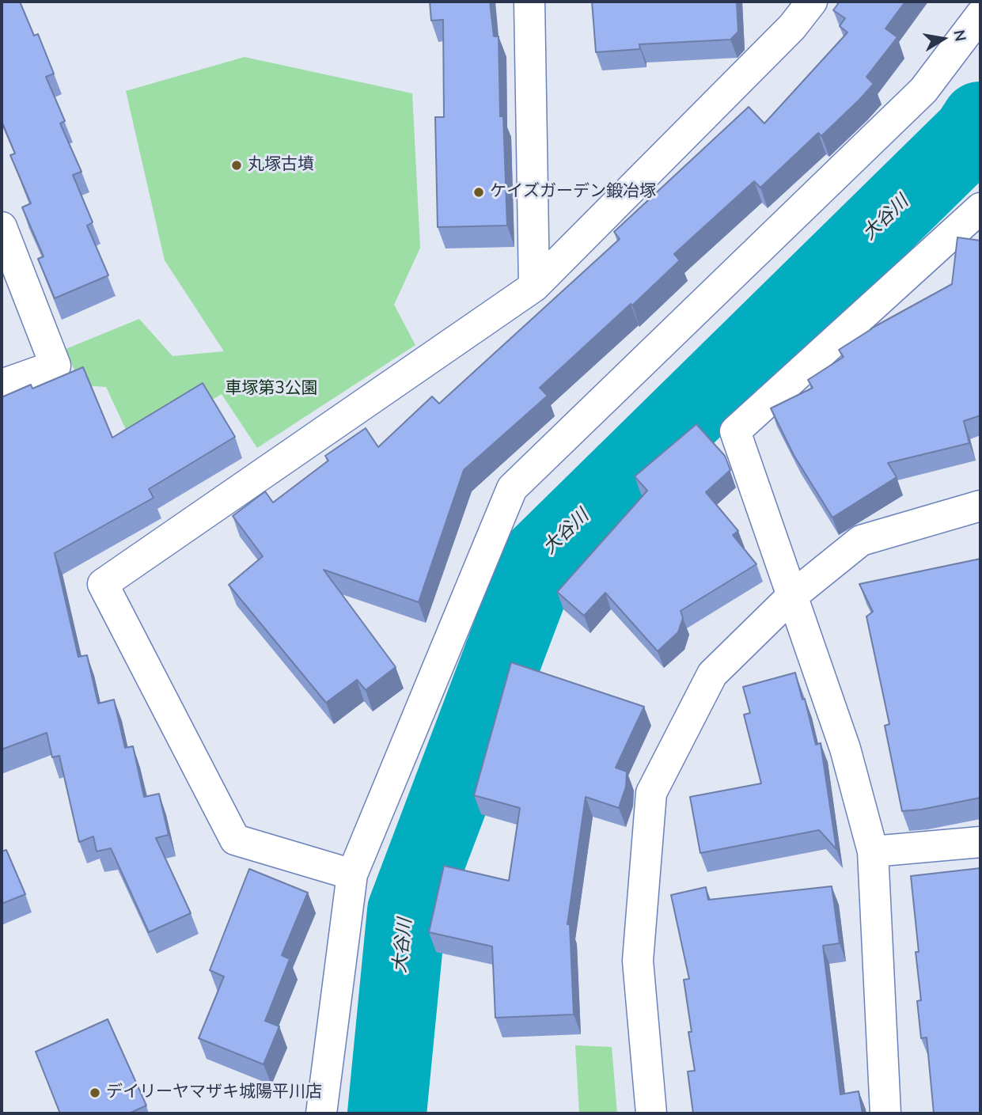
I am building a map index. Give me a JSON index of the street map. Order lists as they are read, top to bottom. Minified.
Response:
{"water":["大谷川"],"parks":["車塚第3公園"],"places":["丸塚古墳","ケイズガーデン鍛冶塚","デイリーヤマザキ城陽平川店"],"north":"right"}
